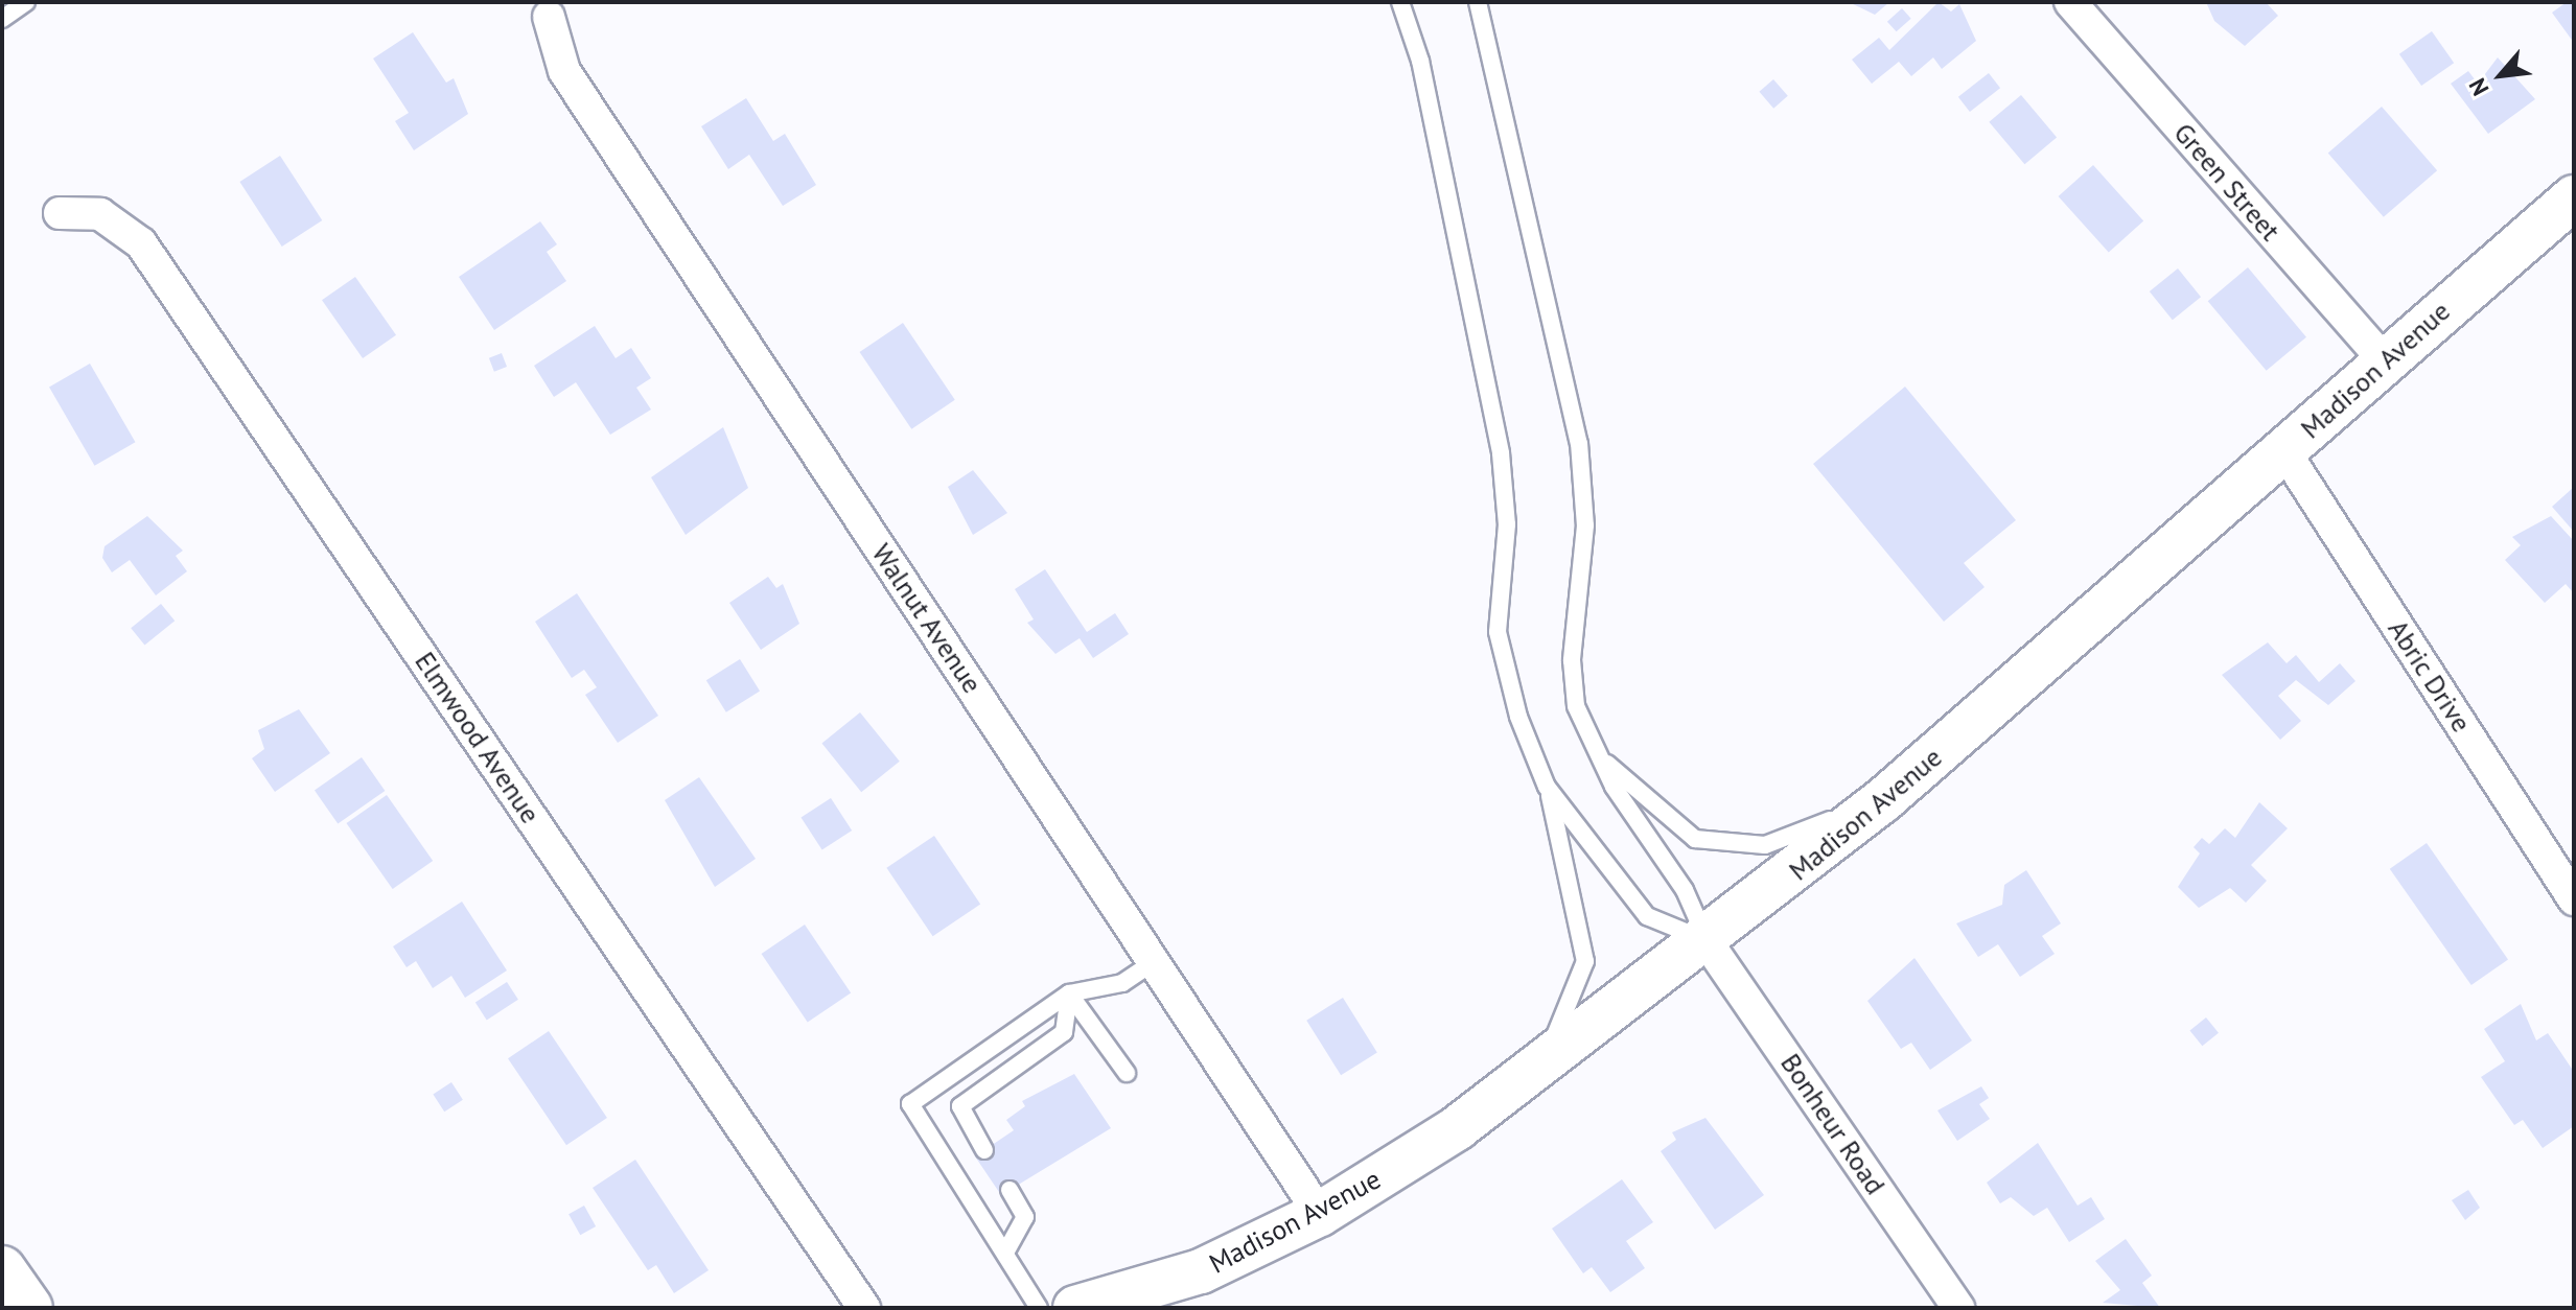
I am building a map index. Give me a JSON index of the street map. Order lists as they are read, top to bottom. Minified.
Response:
{"streets":{"street":["Green Street","Madison Avenue","Walnut Avenue","Abric Drive","Elmwood Avenue","Bonheur Road"]},"crossings":[["Green Street","Madison Avenue"],["Madison Avenue","Walnut Avenue"],["Madison Avenue","Abric Drive"],["Madison Avenue","Bonheur Road"]],"north":"bottom left"}
